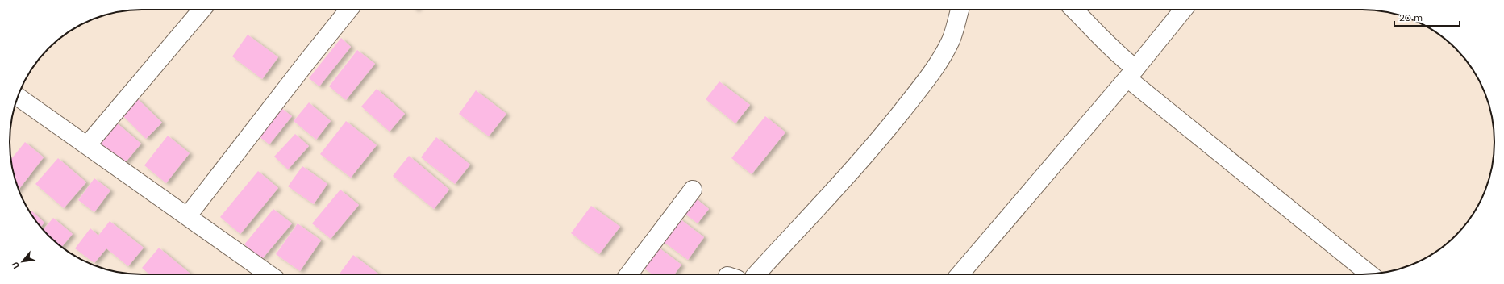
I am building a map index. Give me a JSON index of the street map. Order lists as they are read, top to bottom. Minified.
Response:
{"scale_bar":"20 m","north":"bottom left"}
